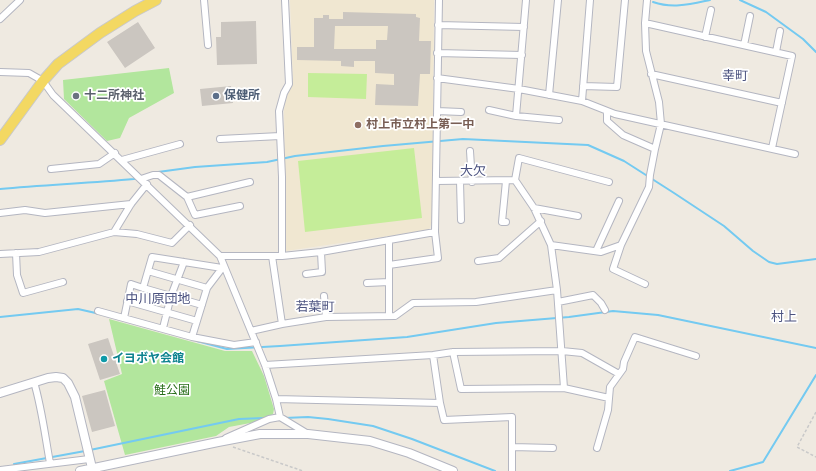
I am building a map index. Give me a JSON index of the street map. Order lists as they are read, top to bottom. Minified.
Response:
{"districts":["幸町","大欠","中川原団地","若葉町","村上"],"parks":["鮭公園"],"places":["十二所神社","保健所","村上市立村上第一中","イヨボヤ会館"]}
